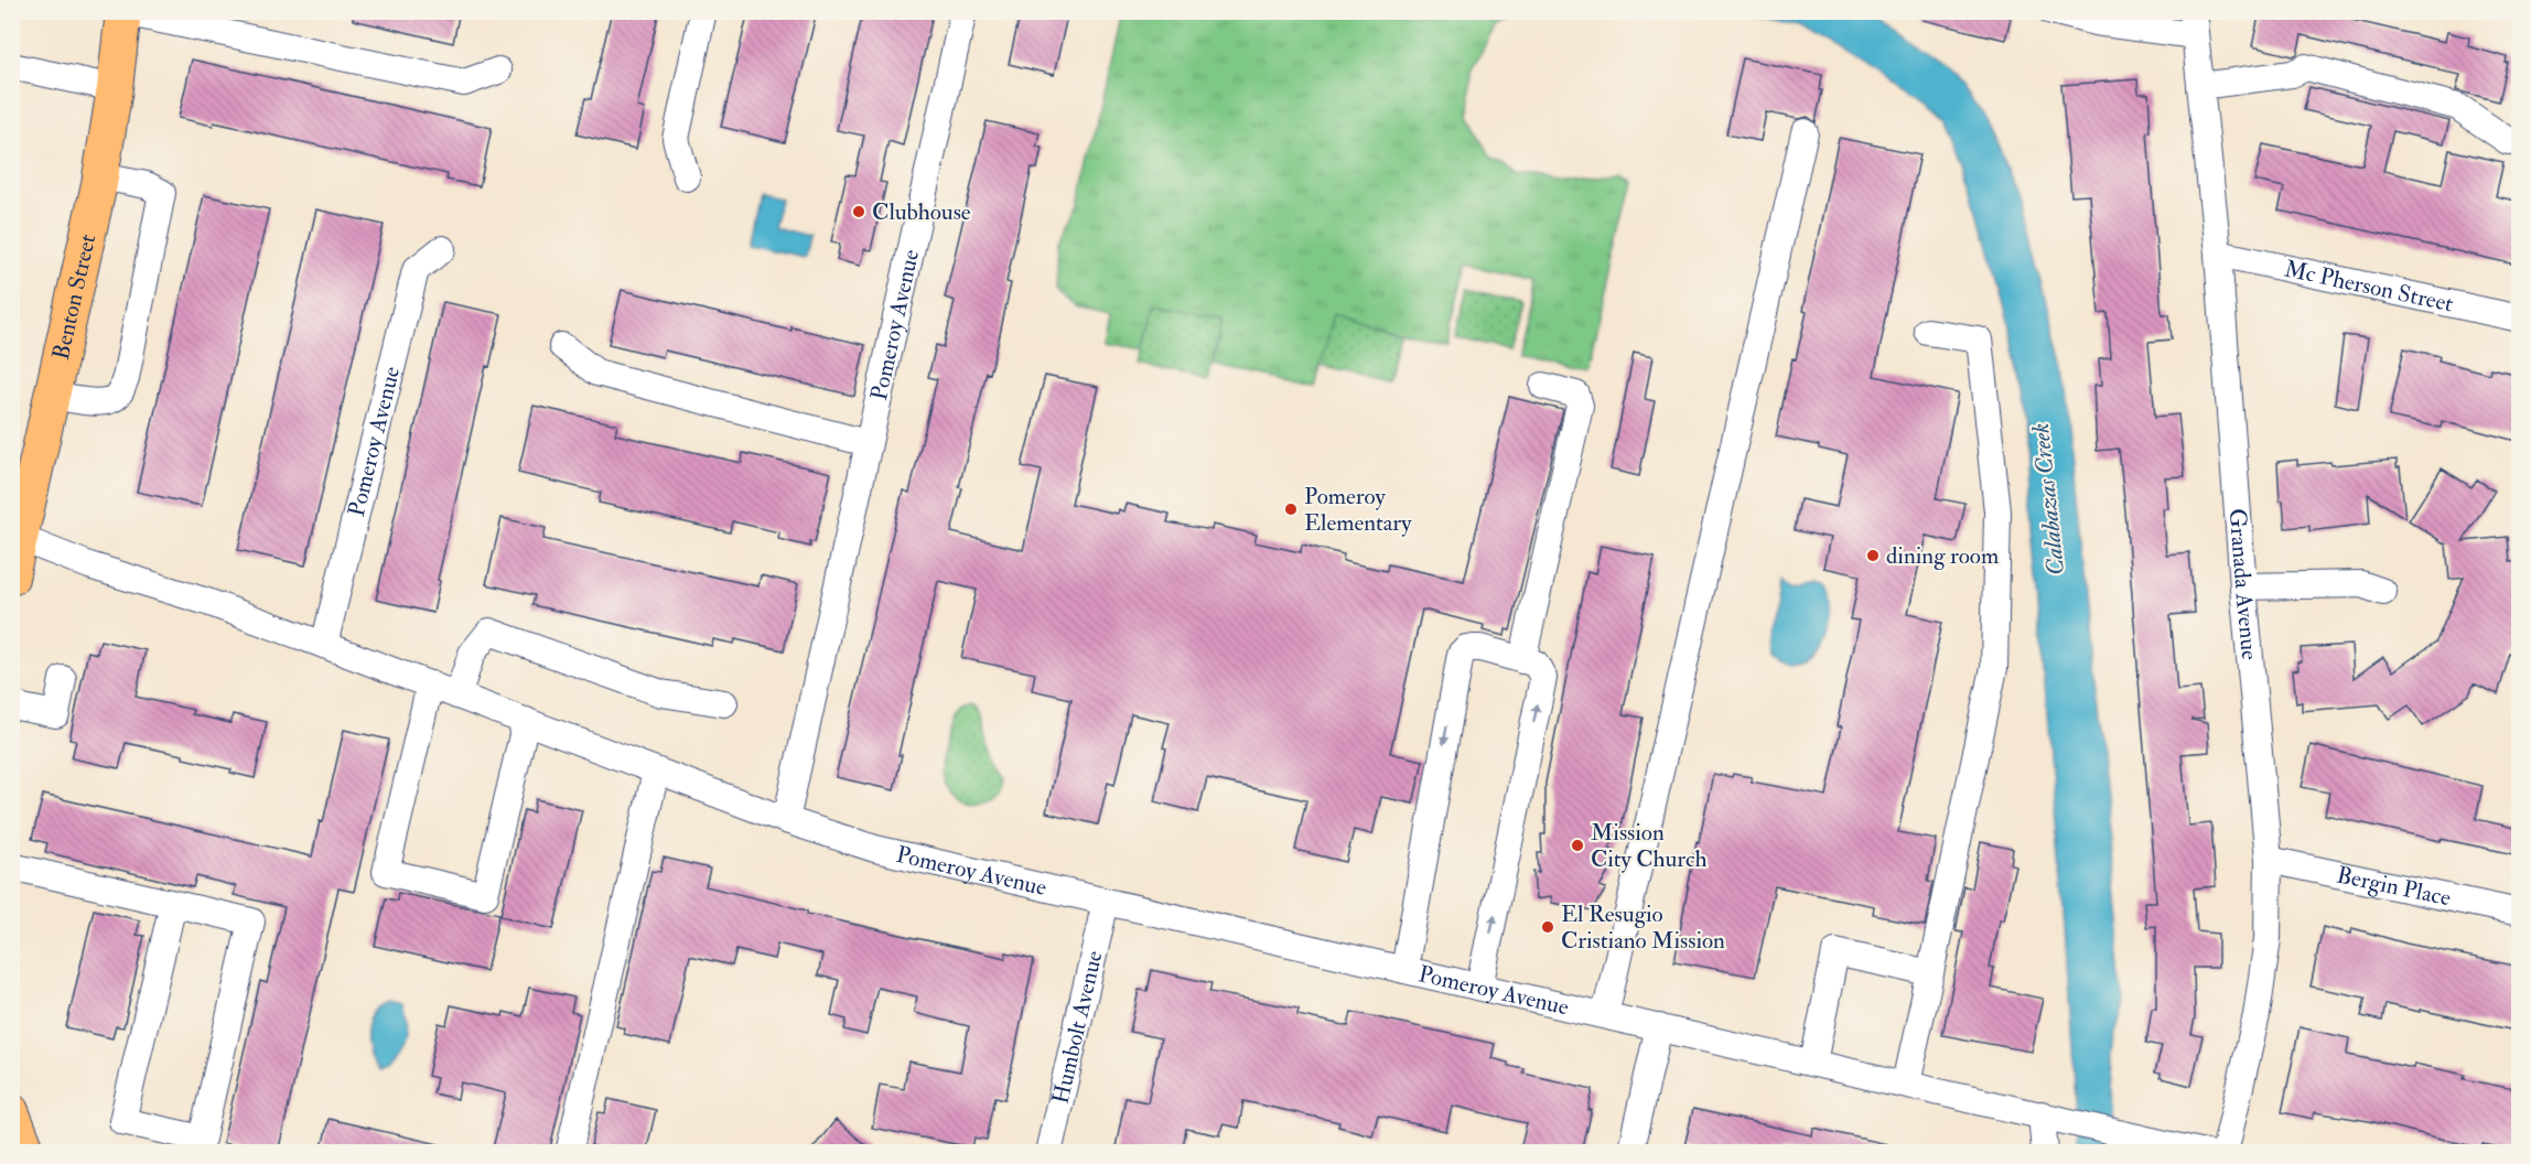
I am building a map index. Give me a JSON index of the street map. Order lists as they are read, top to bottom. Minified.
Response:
{"streets":{"main road":["Benton Street"],"street":["Mc Pherson Street","Pomeroy Avenue","Granada Avenue","Bergin Place","Humbolt Avenue"]},"crossings":[["Mc Pherson Street","Granada Avenue"],["Benton Street","Pomeroy Avenue"],["Pomeroy Avenue","Humbolt Avenue"],["Granada Avenue","Bergin Place"]],"water":["Calabazas Creek"],"places":["Clubhouse","Pomeroy Elementary","dining room","Mission City Church","El Resugio Cristiano Mission"]}
